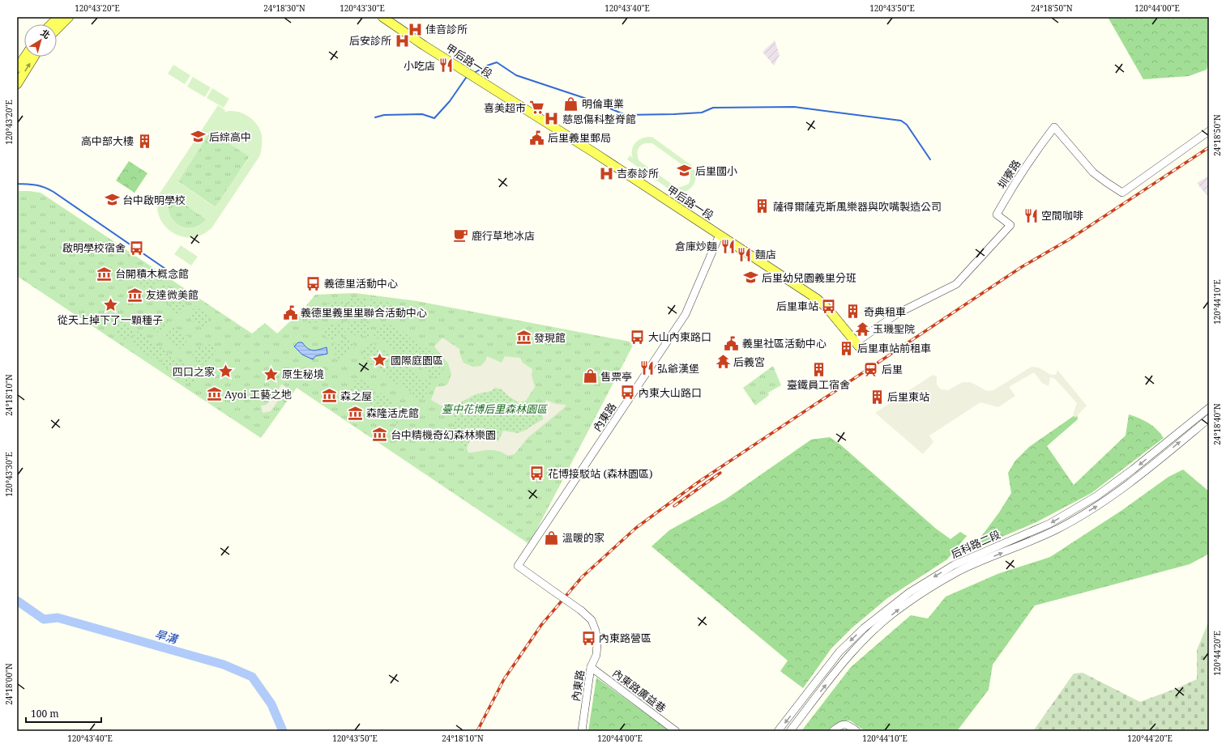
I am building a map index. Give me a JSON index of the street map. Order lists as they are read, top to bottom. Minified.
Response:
{"streets":{"main road":["甲后路一段"],"street":["圳寮路","內東路","后科路二段","內東路廣益巷"]},"crossings":[["甲后路一段","圳寮路"],["甲后路一段","內東路"],["內東路","內東路廣益巷"]],"water":["旱溝"],"parks":["臺中花博后里森林園區"],"places":{"hospital":["佳音診所","后安診所","慈恩傷科整脊館","吉泰診所"],"restaurant":["小吃店","空間咖啡","倉庫炒麵","麵店","弘爺漢堡"],"shop":["明倫車業","售票亭","溫暖的家"],"supermarket":["喜美超市"],"school or university":["后綜高中","后里國小","台中啟明學校","后里幼兒園義里分班"],"public building":["后里義里郵局","義德里義里里聯合活動中心","義里社區活動中心"],"building":["高中部大樓","薩得爾薩克斯風樂器與吹嘴製造公司","奇典租車","后里車站前租車","臺鐵員工宿舍","后里東站"],"cafe":["鹿行草地冰店"],"bus stop":["啟明學校宿舍","義德里活動中心","后里車站","大山內東路口","內東大山路口","花博接駁站 (森林園區)","內東路營區"],"museum":["台開積木概念館","友達微美館","發現館","Ayoi 工藝之地","森之屋","森隆活虎館","台中精機奇幻森林樂園"],"place":["從天上掉下了一顆種子","國際庭園區","四口之家","原生秘境"],"temple":["玉璣聖院","后義宮"],"station":["后里"]},"scale_bar":"100 m","north":"top right","coordinates":["120°43'20\"E","24°18'30\"N","120°43'30\"E","120°43'40\"E","120°43'50\"E","24°18'50\"N","120°44'00\"E","120°44'10\"E","24°18'10\"N","24°18'40\"N","120°44'20\"E","24°18'00\"N"]}
